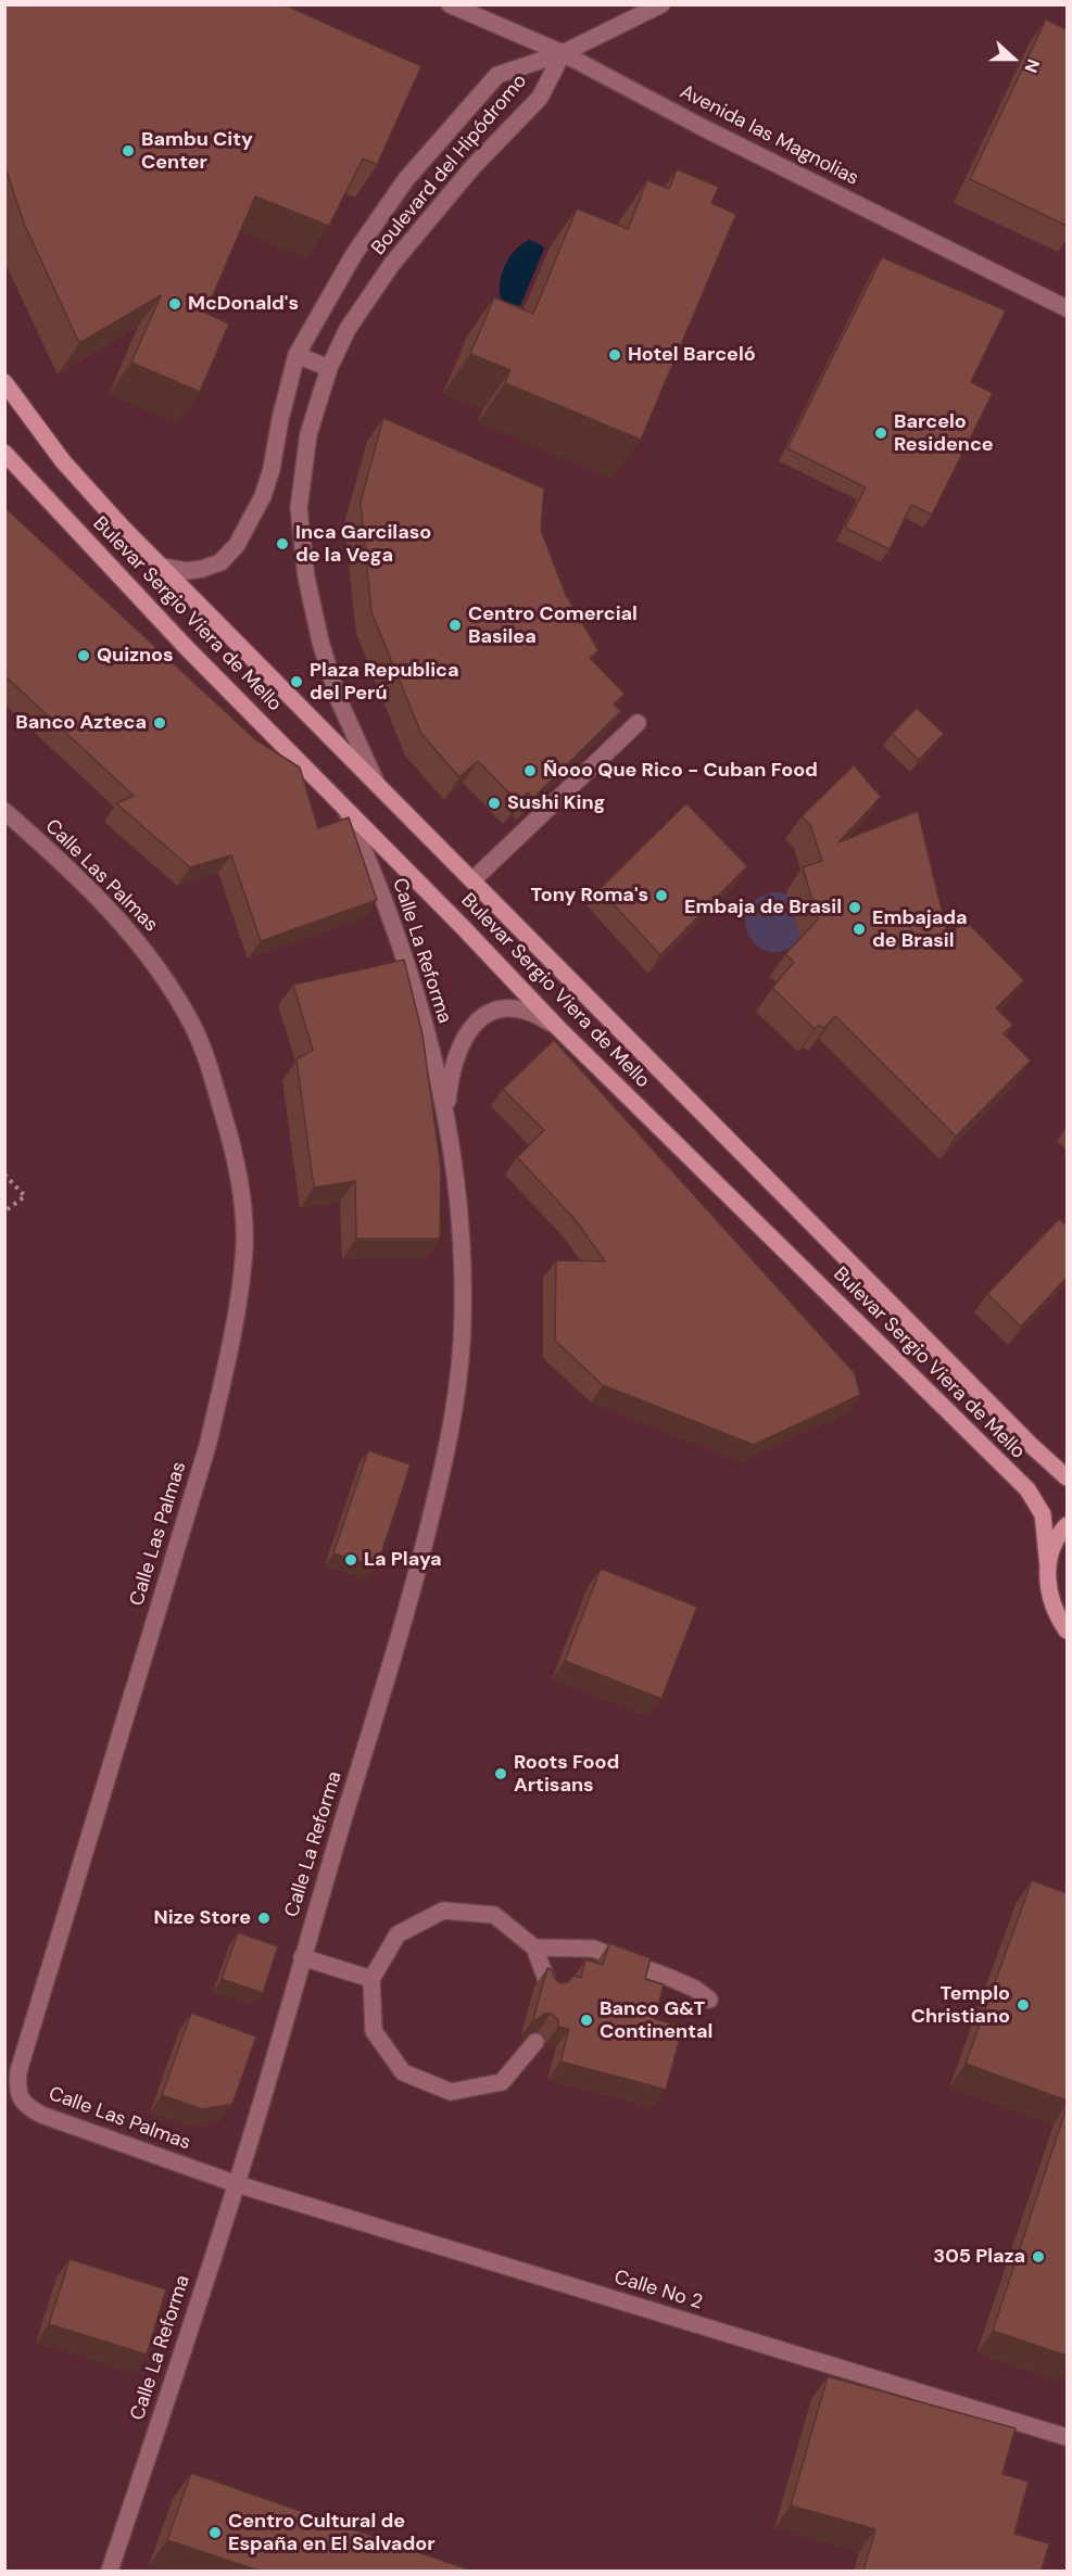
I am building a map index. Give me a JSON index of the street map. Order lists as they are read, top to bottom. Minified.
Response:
{"streets":{"main road":["Bulevar Sergio Viera de Mello"],"street":["Avenida las Magnolias","Boulevard del Hipódromo","Calle Las Palmas","Calle La Reforma","Calle No 2"]},"crossings":[["Avenida las Magnolias","Boulevard del Hipódromo"],["Boulevard del Hipódromo","Bulevar Sergio Viera de Mello"],["Bulevar Sergio Viera de Mello","Calle La Reforma"],["Calle Las Palmas","Calle La Reforma"],["Calle Las Palmas","Calle No 2"],["Calle La Reforma","Calle No 2"]],"places":["Bambu City Center","McDonald's","Hotel Barceló","Barcelo Residence","Inca Garcilaso de la Vega","Centro Comercial Basilea","Quiznos","Plaza Republica del Perú","Banco Azteca","Ñooo Que Rico - Cuban Food","Sushi King","Tony Roma's","Embaja de Brasil","Embajada de Brasil","La Playa","Roots Food Artisans","Nize Store","Templo Christiano","Banco G&T Continental","305 Plaza","Centro Cultural de España en El Salvador"],"north":"right"}
